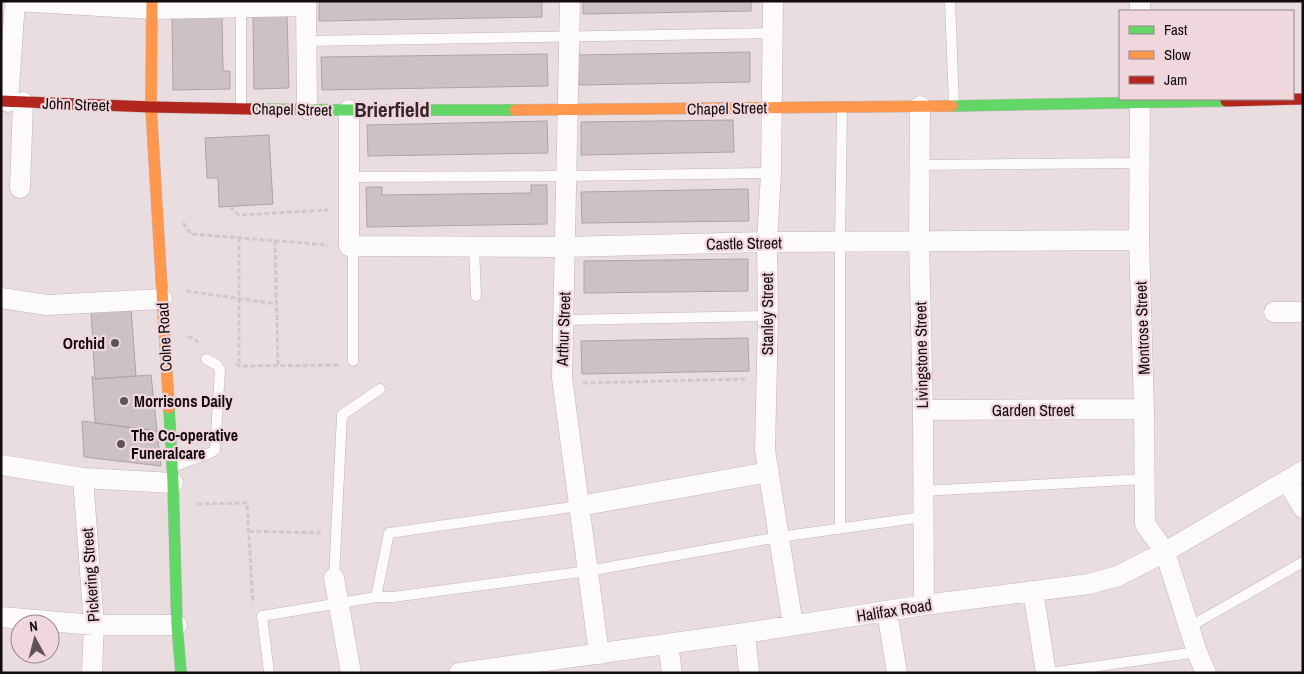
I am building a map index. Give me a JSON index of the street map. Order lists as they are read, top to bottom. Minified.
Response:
{"streets":{"main road":["John Street","Chapel Street","Colne Road"],"street":["Castle Street","Stanley Street","Montrose Street","Arthur Street","Livingstone Street","Garden Street","Pickering Street","Halifax Road"]},"crossings":[["John Street","Chapel Street"],["John Street","Colne Road"],["Chapel Street","Stanley Street"],["Chapel Street","Montrose Street"],["Chapel Street","Arthur Street"],["Chapel Street","Colne Road"],["Chapel Street","Livingstone Street"],["Castle Street","Stanley Street"],["Castle Street","Montrose Street"],["Castle Street","Arthur Street"],["Castle Street","Livingstone Street"],["Stanley Street","Halifax Road"],["Montrose Street","Garden Street"],["Montrose Street","Halifax Road"],["Arthur Street","Halifax Road"],["Livingstone Street","Garden Street"],["Livingstone Street","Halifax Road"]],"districts":["Brierfield"],"places":["Orchid","Morrisons Daily","The Co-operative Funeralcare"],"legend":["Fast","Slow","Jam"],"north":"top"}
